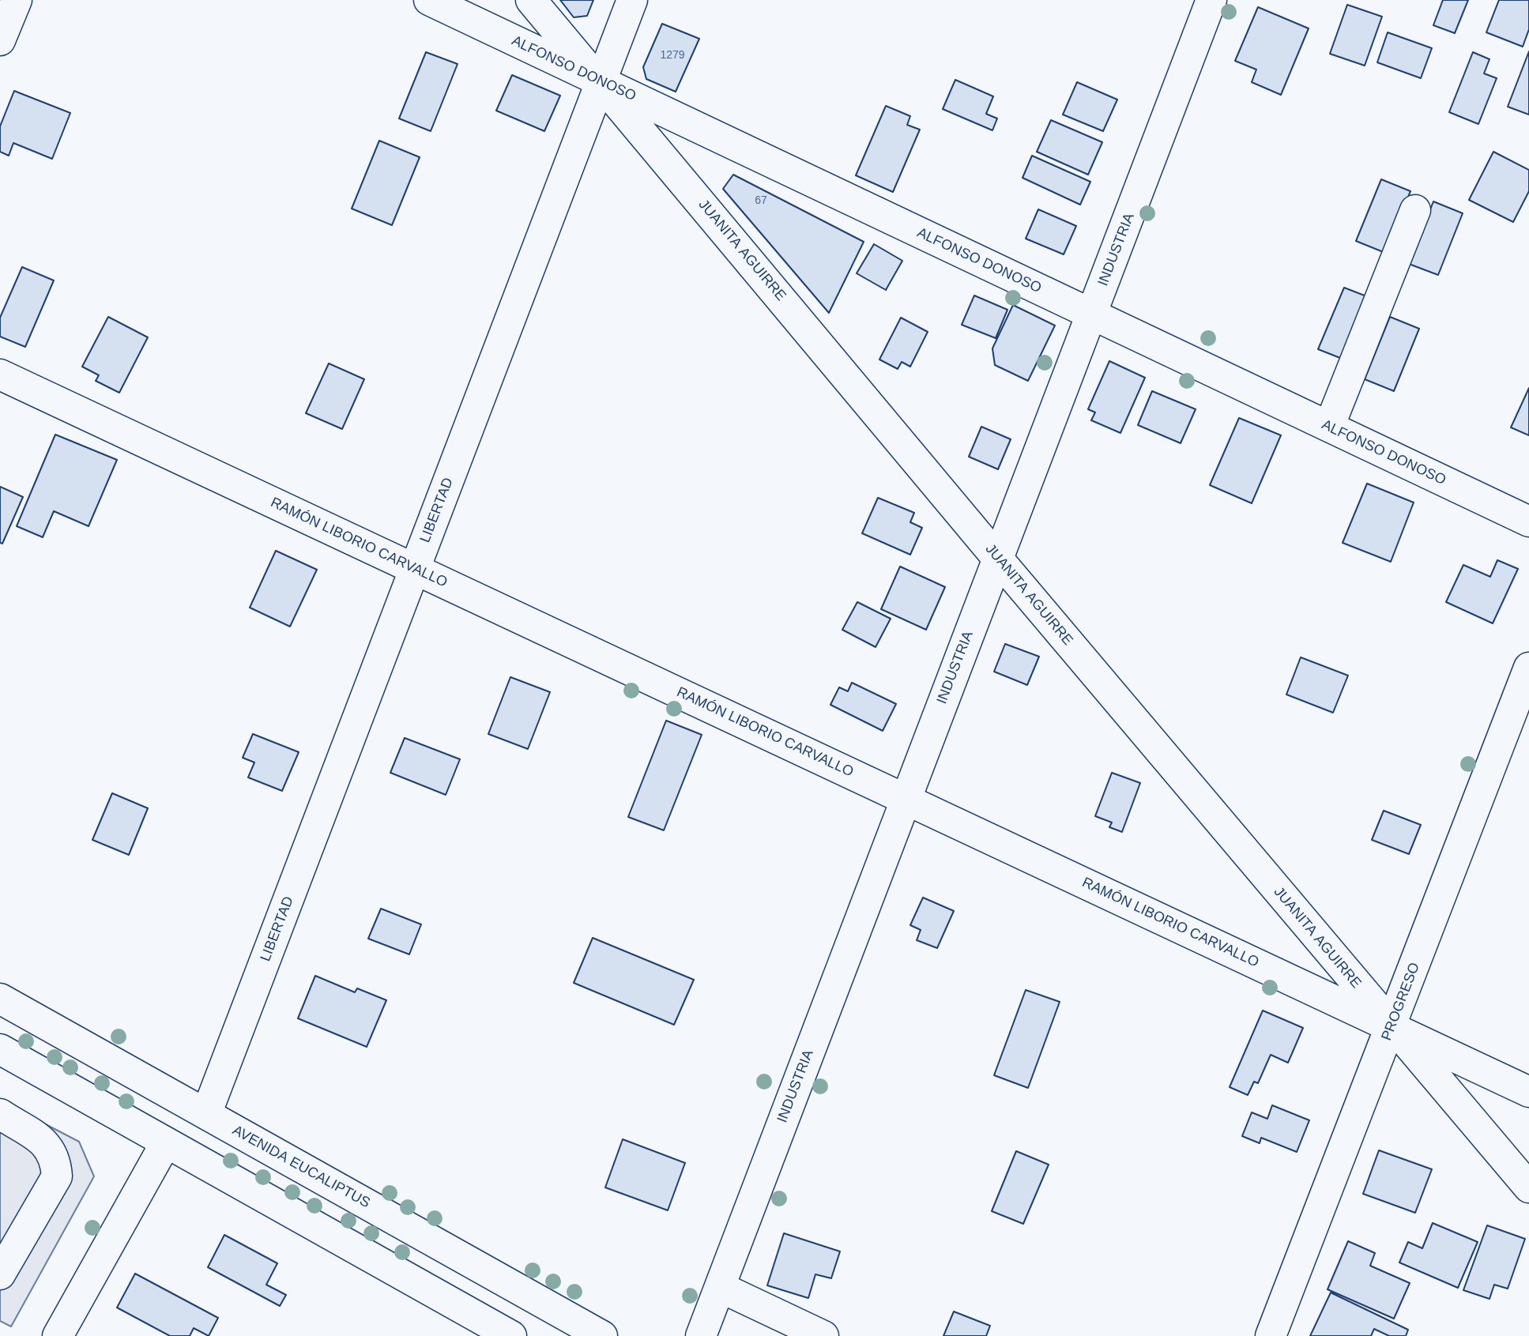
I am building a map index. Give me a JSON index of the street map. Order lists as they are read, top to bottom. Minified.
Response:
{"streets":{"street":["ALFONSO DONOSO","INDUSTRIA","JUANITA AGUIRRE","LIBERTAD","RAMÓN LIBORIO CARVALLO","PROGRESO","AVENIDA EUCALIPTUS"]},"crossings":[["ALFONSO DONOSO","INDUSTRIA"],["ALFONSO DONOSO","JUANITA AGUIRRE"],["ALFONSO DONOSO","LIBERTAD"],["INDUSTRIA","JUANITA AGUIRRE"],["INDUSTRIA","RAMÓN LIBORIO CARVALLO"],["JUANITA AGUIRRE","LIBERTAD"],["JUANITA AGUIRRE","RAMÓN LIBORIO CARVALLO"],["JUANITA AGUIRRE","PROGRESO"],["LIBERTAD","RAMÓN LIBORIO CARVALLO"],["LIBERTAD","AVENIDA EUCALIPTUS"],["RAMÓN LIBORIO CARVALLO","PROGRESO"]],"house_numbers":["1279","67"]}
